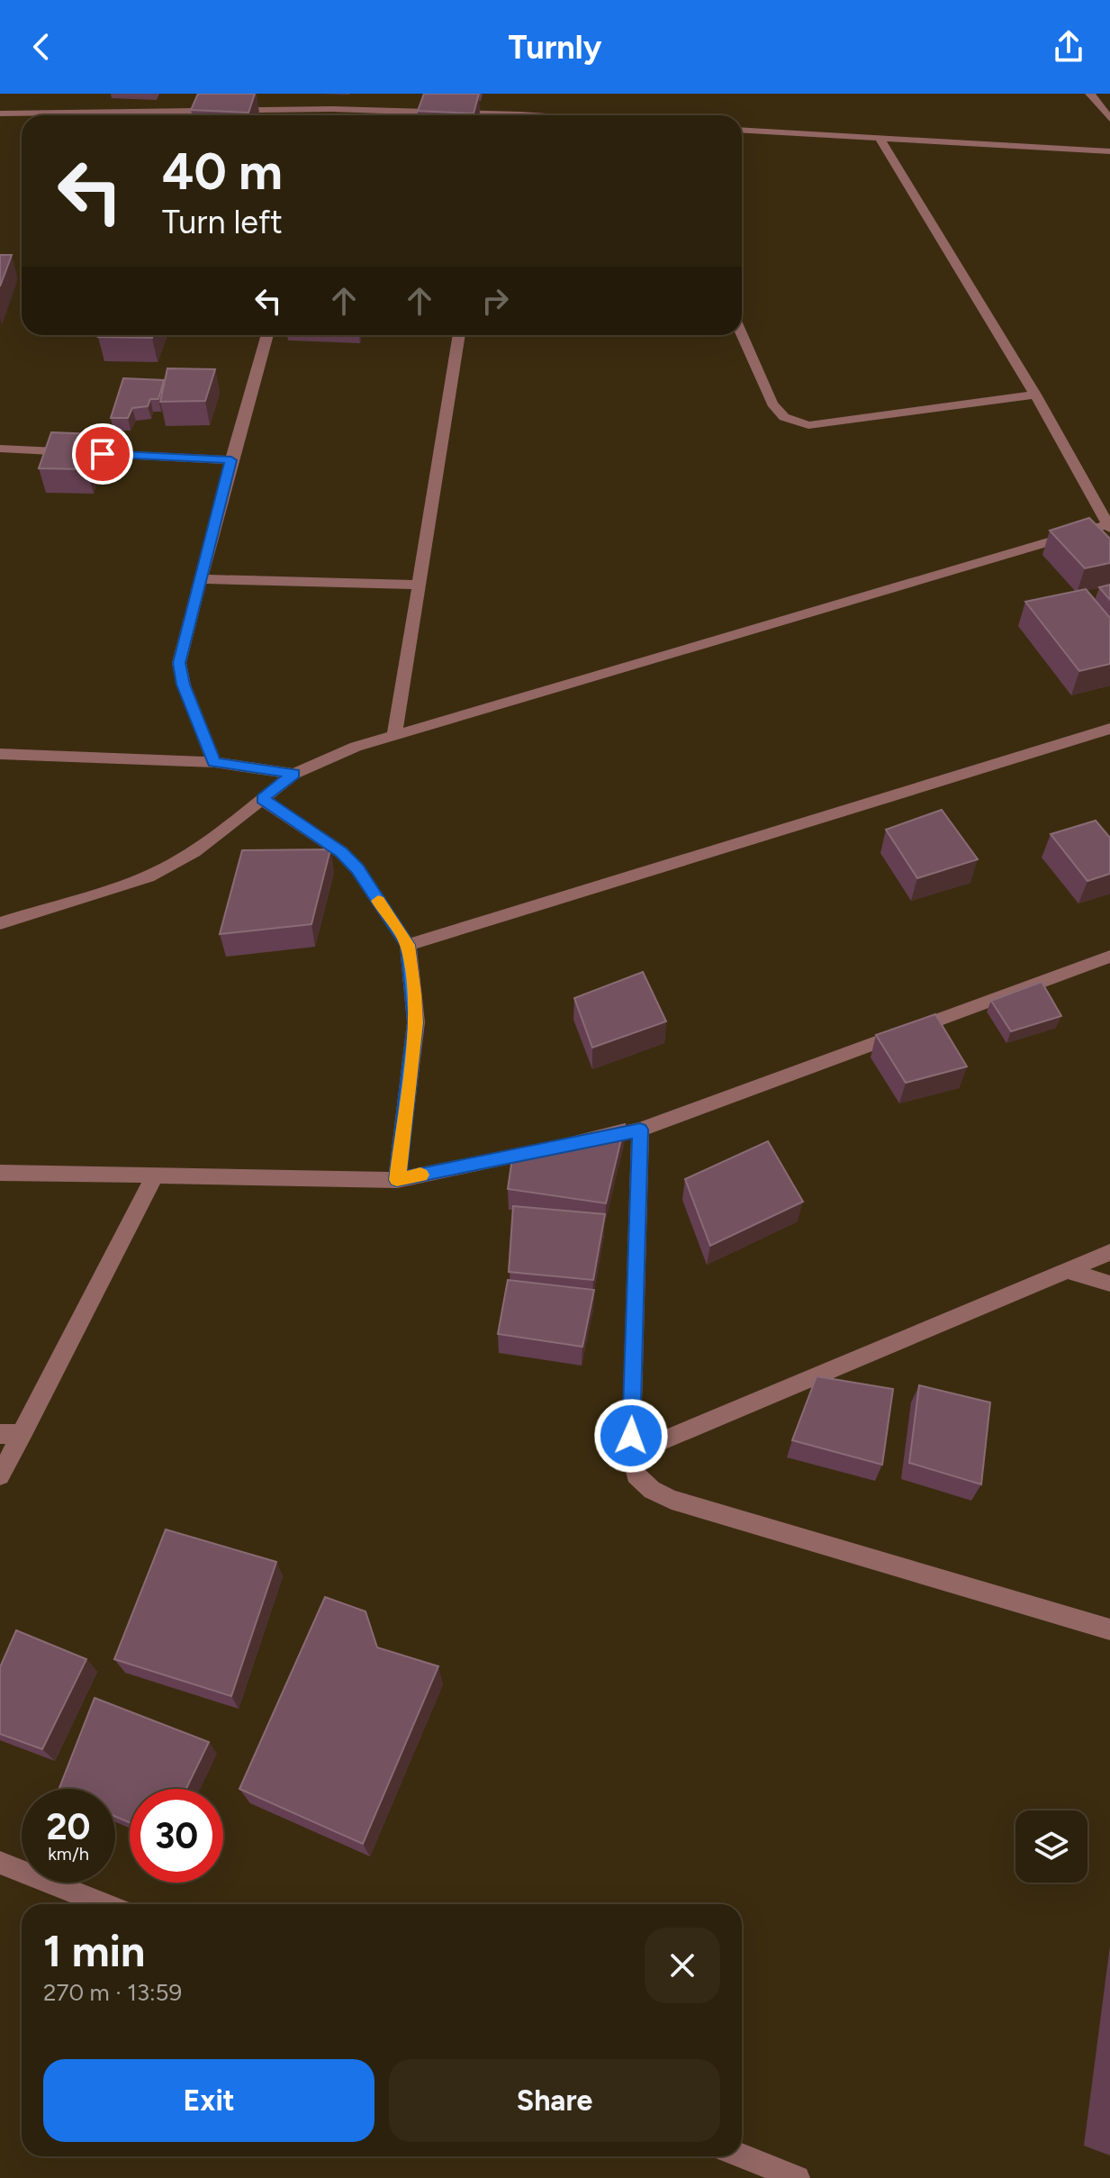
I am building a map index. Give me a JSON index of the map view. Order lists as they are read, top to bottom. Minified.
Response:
{"page":{"header":"Turnly","turn":["40 m","Turn left"],"speed":"20 km/h","limit":"30","heading":["1 min","270 m · 13:59"],"buttons":["Exit","Share"]}}
